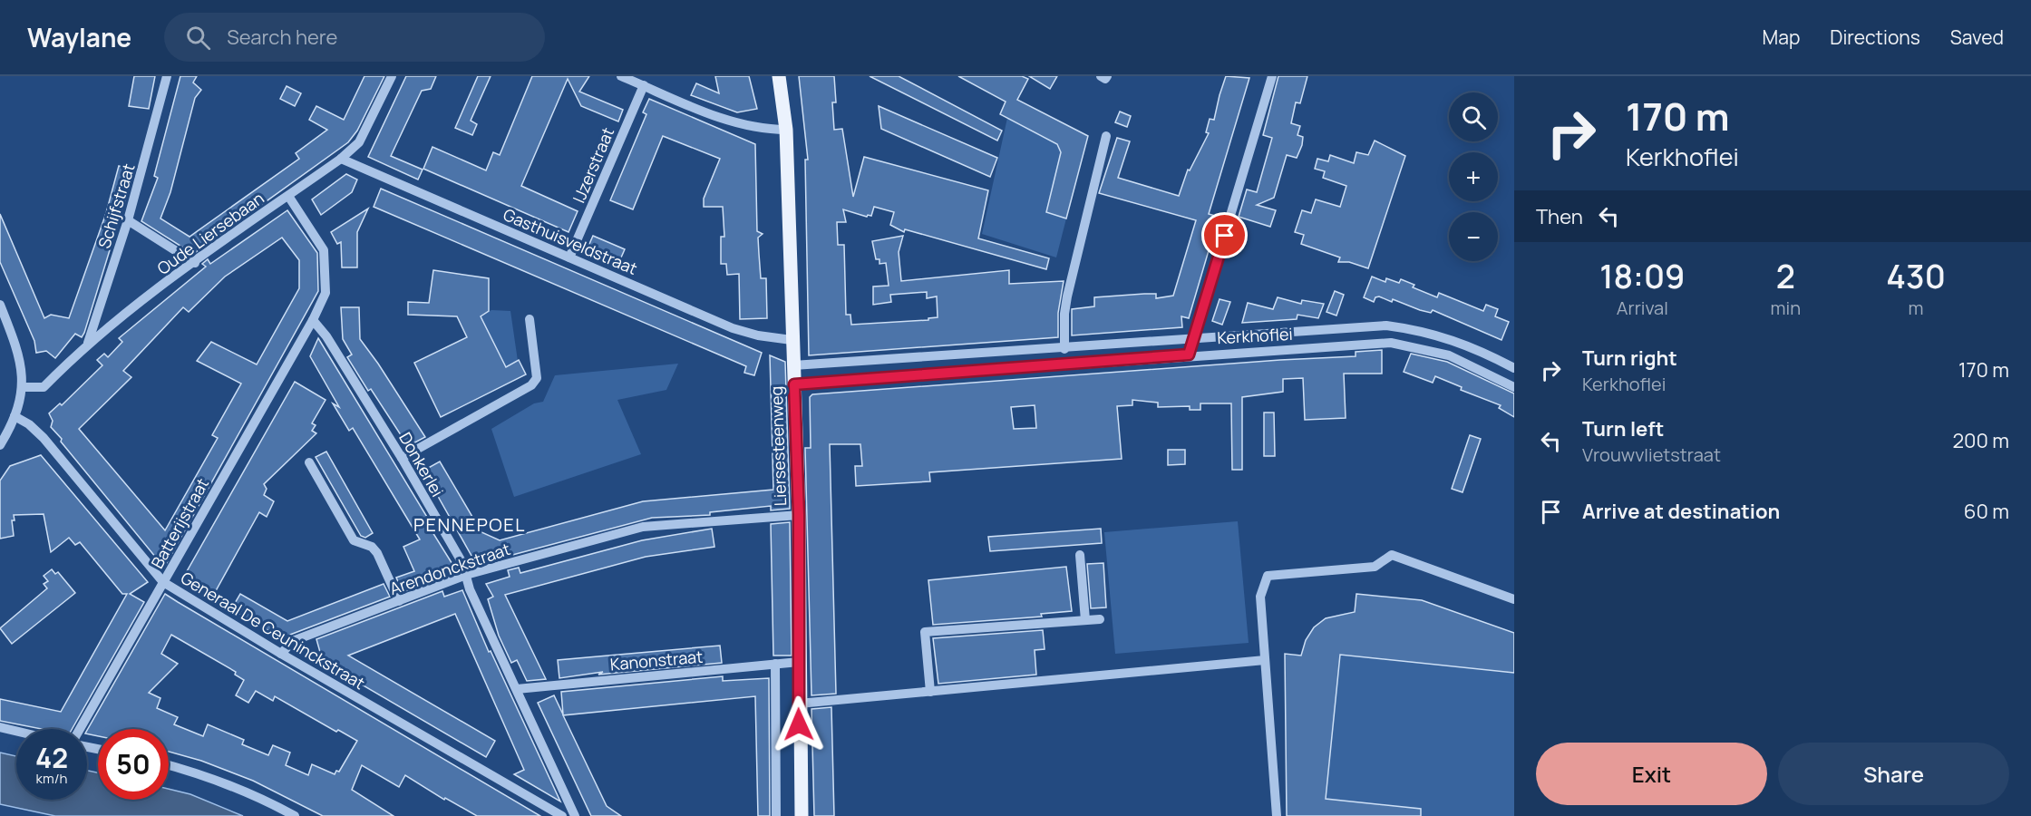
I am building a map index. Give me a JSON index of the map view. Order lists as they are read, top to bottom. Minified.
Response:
{"streets":{"main road":["Liersesteenweg"],"street":["IJzerstraat","Schijfstraat","Oude Liersebaan","Gasthuisveldstraat","Kerkhoflei","Donkerlei","Batterijstraat","Arendonckstraat","Generaal De Ceuninckstraat","Kanonstraat"]},"crossings":[["IJzerstraat","Gasthuisveldstraat"],["Schijfstraat","Oude Liersebaan"],["Oude Liersebaan","Gasthuisveldstraat"],["Gasthuisveldstraat","Liersesteenweg"],["Kerkhoflei","Liersesteenweg"],["Liersesteenweg","Arendonckstraat"],["Liersesteenweg","Kanonstraat"],["Donkerlei","Batterijstraat"],["Donkerlei","Arendonckstraat"],["Donkerlei","Kanonstraat"],["Batterijstraat","Generaal De Ceuninckstraat"],["Arendonckstraat","Generaal De Ceuninckstraat"]],"districts":["PENNEPOEL"],"page":{"header":"Waylane","search":"Search here","nav":["Map","Directions","Saved"],"turn":["170 m","Kerkhoflei"],"map_buttons":["+","−"],"then":"Then","eta":["18:09","Arrival","2","min","430","m"],"list":[{"name":"Turn right","note":"Kerkhoflei","value":"170 m"},{"name":"Turn left","note":"Vrouwvlietstraat","value":"200 m"},{"name":"Arrive at destination","value":"60 m"}],"speed":"42 km/h","limit":"50","buttons":["Exit","Share"]}}
